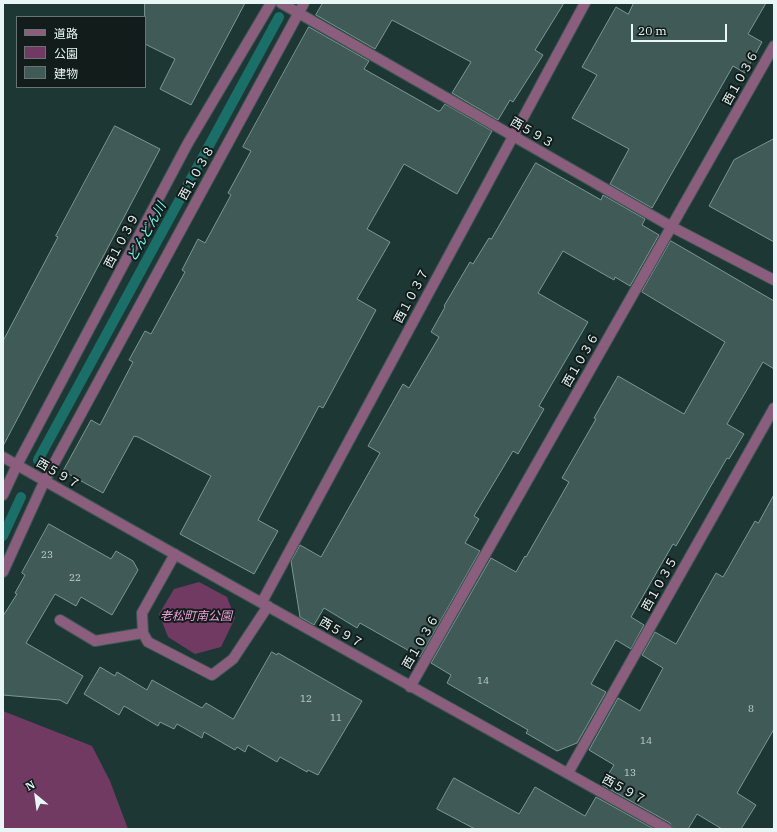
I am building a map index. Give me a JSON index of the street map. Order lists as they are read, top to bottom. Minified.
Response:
{"streets":{"street":["西１０３６","西５９３","西１０３８","西１０３９","西１０３７","西５９７","西１０３５"]},"crossings":[["西１０３６","西５９３"],["西１０３６","西５９７"],["西５９３","西１０３８"],["西５９３","西１０３７"],["西１０３８","西５９７"],["西１０３９","西５９７"],["西１０３７","西５９７"],["西５９７","西１０３５"]],"water":["どんどん川"],"parks":["老松町南公園"],"house_numbers":["23","22","14","12","8","11","14","13"],"legend":["道路","公園","建物"],"scale_bar":"20 m","north":"top left"}
